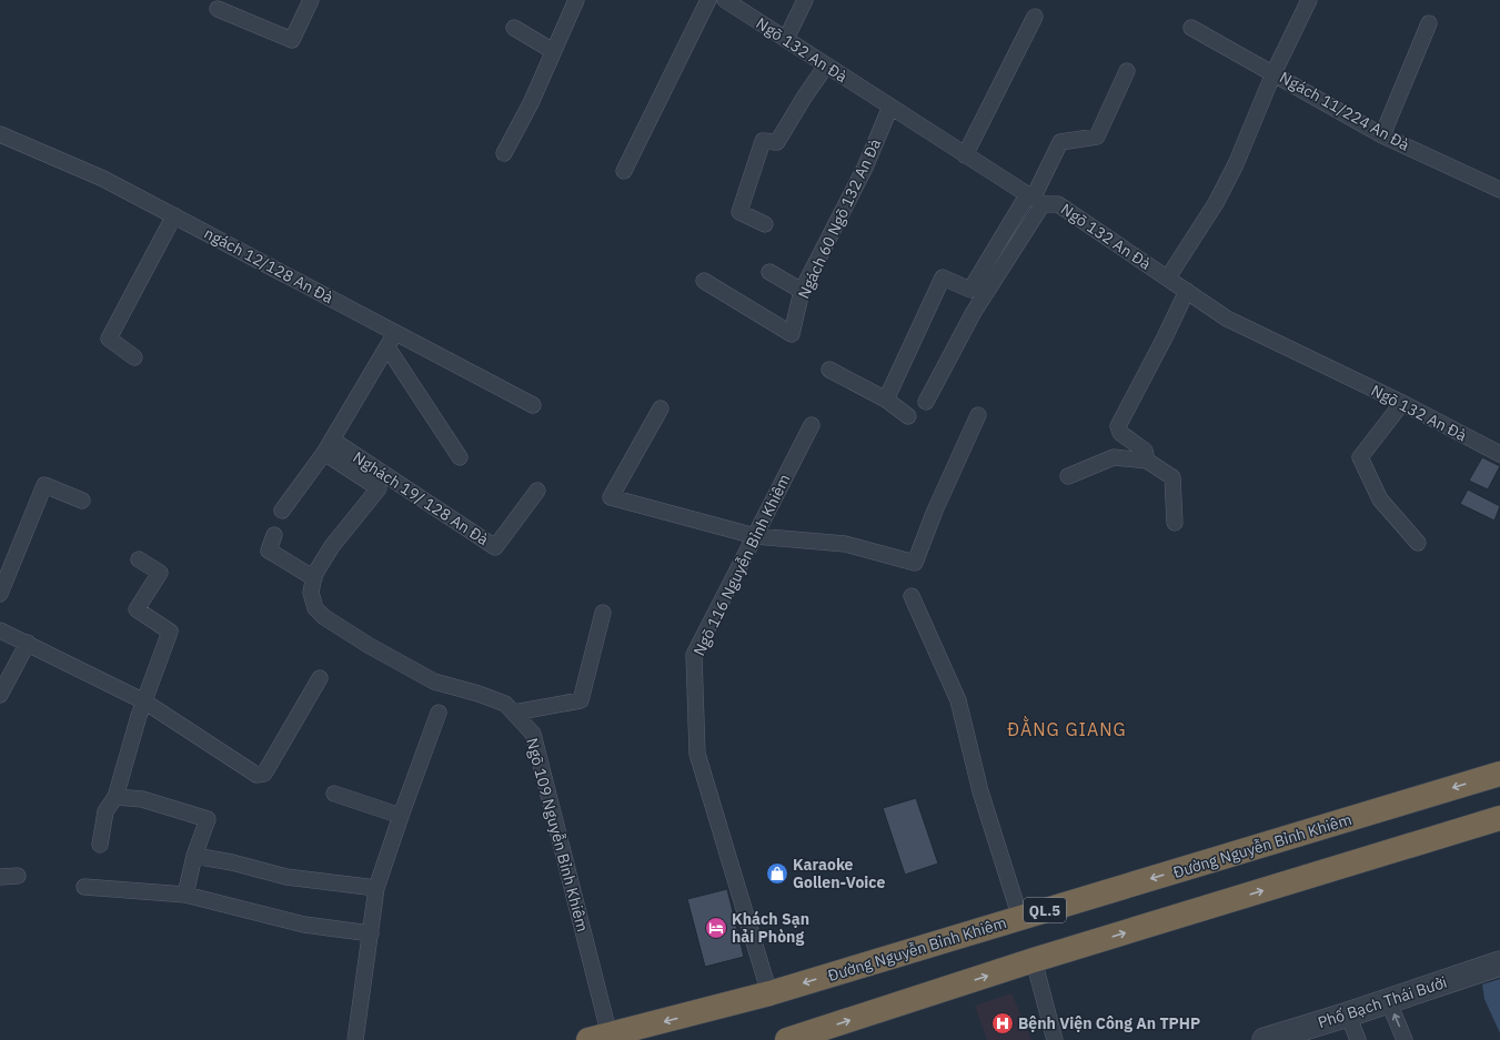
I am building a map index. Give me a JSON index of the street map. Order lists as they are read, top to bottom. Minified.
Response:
{"streets":{"highway":["Đường Nguyễn Bỉnh Khiêm","QL.5"],"street":["Phố Bạch Thái Bưởi"],"lane":["Ngõ 132 An Đà","Ngách 11/224 An Đà","Ngách 60 Ngõ 132 An Đà","ngách 12/128 An Đà","Nghách 19/ 128 An Đà","Ngõ 116 Nguyễn Bỉnh Khiêm","Ngõ 109 Nguyễn Bỉnh Khiêm"]},"crossings":[["Ngõ 132 An Đà","Ngách 60 Ngõ 132 An Đà"],["Nghách 19/ 128 An Đà","Ngõ 109 Nguyễn Bỉnh Khiêm"],["Ngõ 116 Nguyễn Bỉnh Khiêm","Đường Nguyễn Bỉnh Khiêm"],["Ngõ 109 Nguyễn Bỉnh Khiêm","Đường Nguyễn Bỉnh Khiêm"]],"districts":["ĐẰNG GIANG"],"places":{"shop":["Karaoke Gollen-Voice"],"hotel":["Khách Sạn hải Phòng"],"hospital":["Bệnh Viện Công An TPHP"]}}
